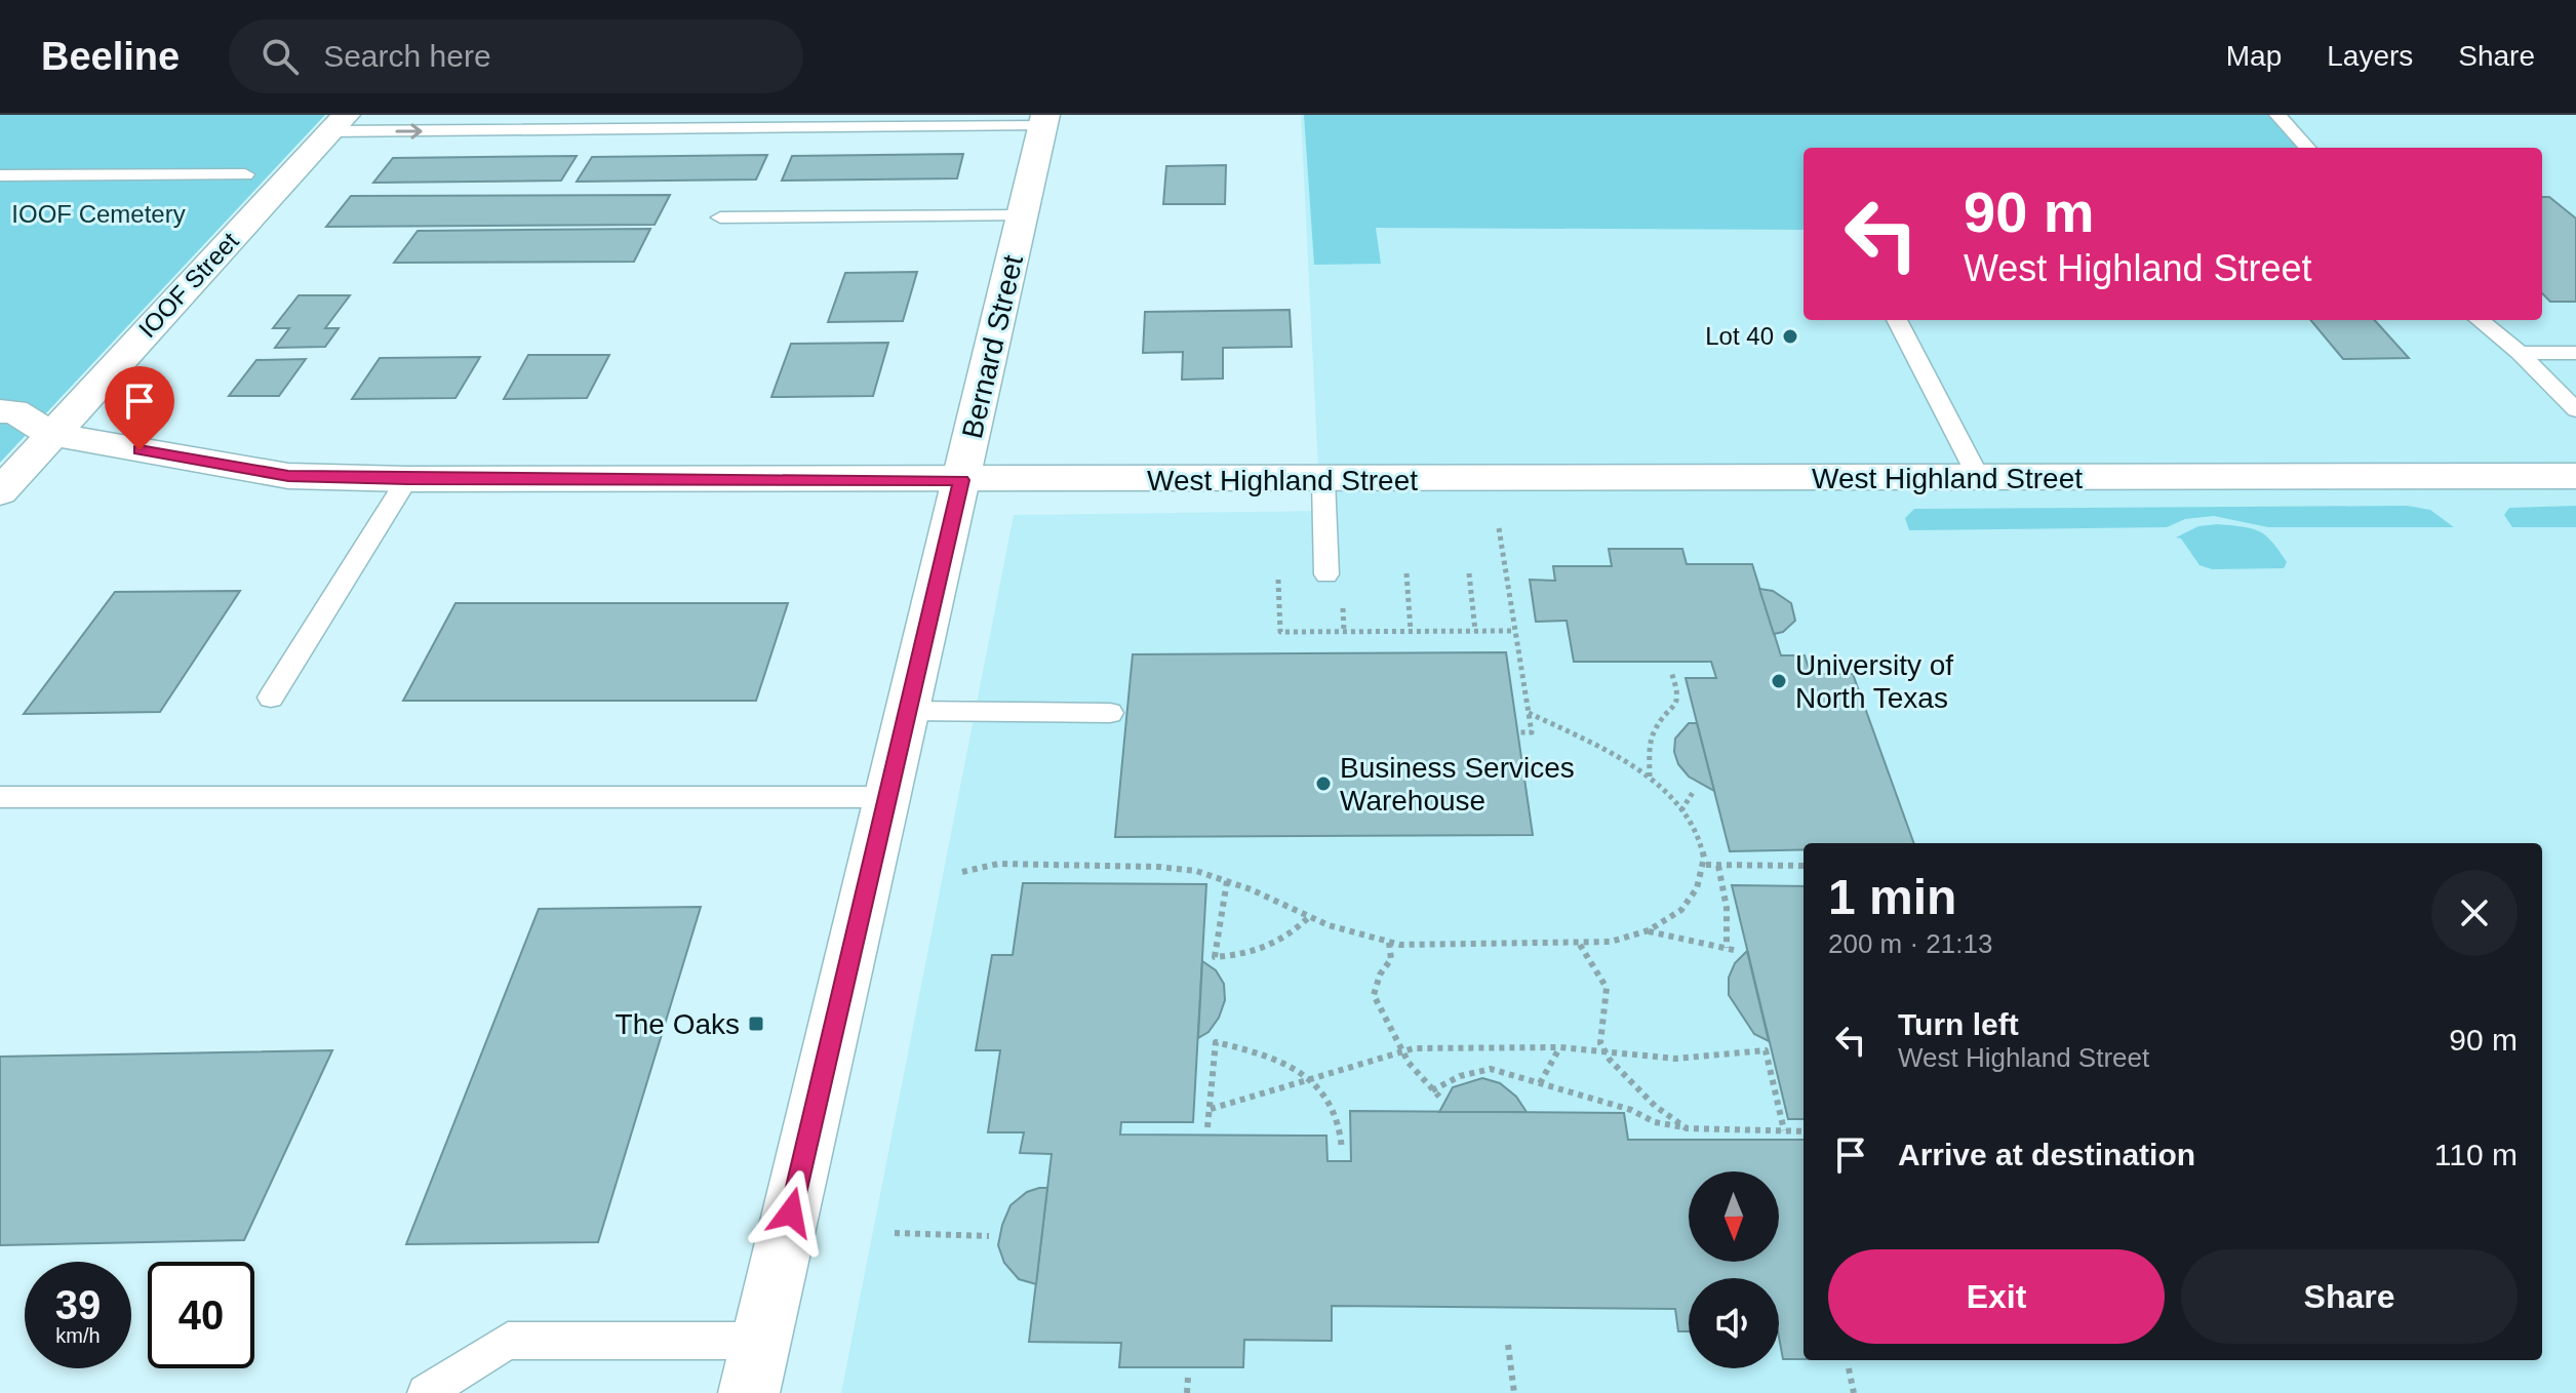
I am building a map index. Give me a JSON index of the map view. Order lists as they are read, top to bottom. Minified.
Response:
{"streets":{"street":["IOOF Street","Bernard Street","West Highland Street"]},"crossings":[["IOOF Street","West Highland Street"],["Bernard Street","West Highland Street"]],"parks":["IOOF Cemetery"],"places":{"other":["Lot 40","University of North Texas","Business Services Warehouse"],"transit":["The Oaks"]},"north":"bottom","page":{"header":"Beeline","search":"Search here","nav":["Map","Layers","Share"],"turn":["90 m","West Highland Street"],"heading":["1 min","200 m · 21:13"],"list":[{"name":"Turn left","note":"West Highland Street","value":"90 m"},{"name":"Arrive at destination","value":"110 m"}],"buttons":["Exit","Share"],"speed":"39 km/h","limit":"40"}}
